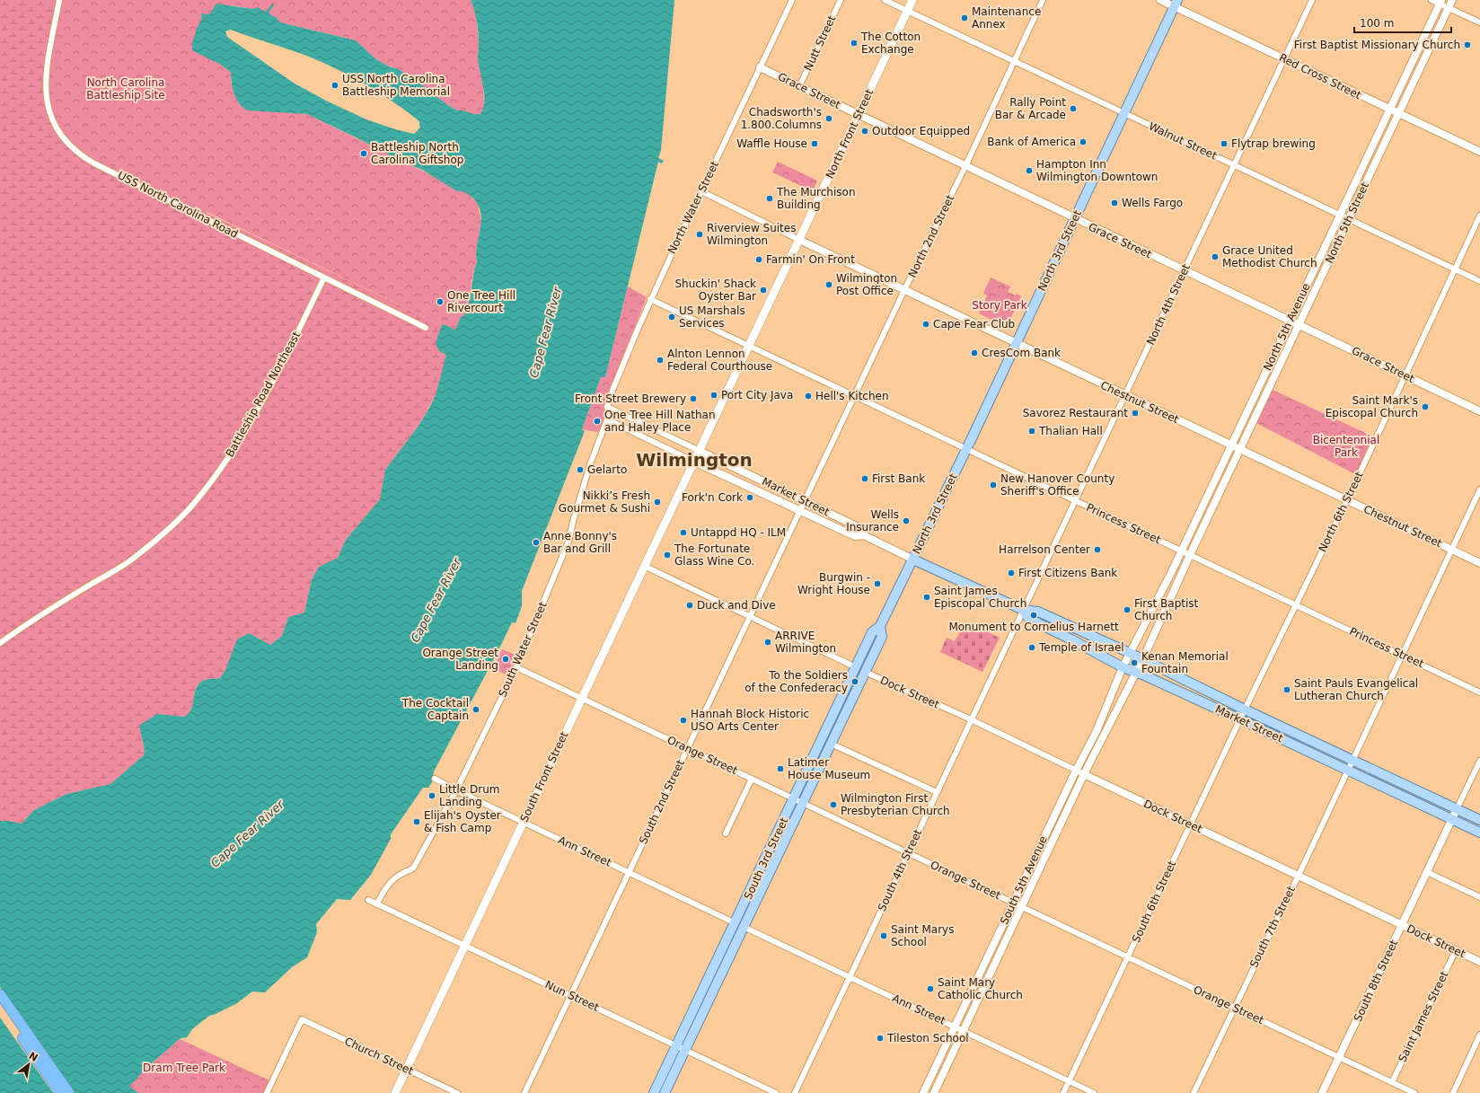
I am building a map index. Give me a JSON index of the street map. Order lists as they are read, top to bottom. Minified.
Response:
{"streets":{"main road":["North Front Street","North 3rd Street","Market Street","South Front Street","South 3rd Street"],"street":["Nutt Street","Red Cross Street","Grace Street","Walnut Street","USS North Carolina Road","North Water Street","North 5th Street","North 2nd Street","North 4th Street","North 5th Avenue","Battleship Road Northeast","Chestnut Street","North 6th Street","Princess Street","South Water Street","Dock Street","Orange Street","South 2nd Street","Ann Street","South 4th Street","South 5th Avenue","South 6th Street","South 7th Street","South 8th Street","Nun Street","Saint James Street","Church Street"]},"crossings":[["Nutt Street","Grace Street"],["Red Cross Street","North 5th Street"],["Red Cross Street","North 3rd Street"],["Red Cross Street","North 4th Street"],["Red Cross Street","North 5th Avenue"],["Grace Street","North Front Street"],["Grace Street","North Water Street"],["Grace Street","North 5th Street"],["Grace Street","North 2nd Street"],["Grace Street","North 3rd Street"],["Grace Street","North 4th Street"],["Grace Street","North 5th Avenue"],["Grace Street","North 6th Street"],["North Front Street","Walnut Street"],["North Front Street","Chestnut Street"],["North Front Street","Market Street"],["North Front Street","Princess Street"],["North Front Street","South Front Street"],["Walnut Street","North 5th Street"],["Walnut Street","North 2nd Street"],["Walnut Street","North 3rd Street"],["Walnut Street","North 4th Street"],["Walnut Street","North 5th Avenue"],["Walnut Street","North 6th Street"],["USS North Carolina Road","Battleship Road Northeast"],["North Water Street","Market Street"],["North Water Street","Princess Street"],["North Water Street","South Water Street"],["North 5th Street","Chestnut Street"],["North 2nd Street","Chestnut Street"],["North 2nd Street","Market Street"],["North 2nd Street","Princess Street"],["North 2nd Street","South 2nd Street"],["North 3rd Street","Chestnut Street"],["North 3rd Street","Market Street"],["North 3rd Street","Princess Street"],["North 3rd Street","South 3rd Street"],["North 4th Street","Chestnut Street"],["North 4th Street","Market Street"],["North 4th Street","Princess Street"],["North 4th Street","South 4th Street"],["North 5th Avenue","Chestnut Street"],["North 5th Avenue","Market Street"],["North 5th Avenue","Princess Street"],["North 5th Avenue","South 5th Avenue"],["Chestnut Street","North 6th Street"],["Chestnut Street","South 7th Street"],["Market Street","North 6th Street"],["Market Street","South Water Street"],["Market Street","South Front Street"],["Market Street","South 2nd Street"],["Market Street","South 3rd Street"],["Market Street","South 4th Street"],["Market Street","South 5th Avenue"],["Market Street","South 6th Street"],["Market Street","South 7th Street"],["Market Street","South 8th Street"],["North 6th Street","Princess Street"],["North 6th Street","South 6th Street"],["Princess Street","South 7th Street"],["South Water Street","Orange Street"],["South Water Street","Ann Street"],["South Water Street","Nun Street"],["Dock Street","South 3rd Street"],["Dock Street","South 4th Street"],["Dock Street","South 5th Avenue"],["Dock Street","South 6th Street"],["Dock Street","South 7th Street"],["Dock Street","South 8th Street"],["Dock Street","Saint James Street"],["Orange Street","South Front Street"],["Orange Street","South 2nd Street"],["Orange Street","South 3rd Street"],["Orange Street","South 4th Street"],["Orange Street","South 5th Avenue"],["Orange Street","South 6th Street"],["Orange Street","South 7th Street"],["Orange Street","South 8th Street"],["Orange Street","Saint James Street"],["South Front Street","Ann Street"],["South Front Street","Nun Street"],["South Front Street","Church Street"],["South 2nd Street","Ann Street"],["South 2nd Street","Nun Street"],["Ann Street","South 3rd Street"],["Ann Street","South 4th Street"],["Ann Street","South 5th Avenue"],["Ann Street","South 6th Street"],["South 3rd Street","Nun Street"]],"districts":["Wilmington"],"water":["Cape Fear River"],"parks":["North Carolina Battleship Site","Story Park","Bicentennial Park","Dram Tree Park"],"places":["Maintenance Annex","The Cotton Exchange","First Baptist Missionary Church","USS North Carolina Battleship Memorial","Rally Point Bar & Arcade","Chadsworth's 1.800.Columns","Outdoor Equipped","Bank of America","Waffle House","Flytrap brewing","Battleship North Carolina Giftshop","Hampton Inn Wilmington Downtown","The Murchison Building","Wells Fargo","Riverview Suites Wilmington","Grace United Methodist Church","Farmin' On Front","Wilmington Post Office","Shuckin' Shack Oyster Bar","One Tree Hill Rivercourt","US Marshals Services","Cape Fear Club","CresCom Bank","Alnton Lennon Federal Courthouse","Port City Java","Hell's Kitchen","Front Street Brewery","Saint Mark's Episcopal Church","Savorez Restaurant","One Tree Hill Nathan and Haley Place","Thalian Hall","Gelarto","First Bank","New Hanover County Sheriff's Office","Fork'n Cork","Nikki’s Fresh Gourmet & Sushi","Wells Insurance","Untappd HQ - ILM","Anne Bonny's Bar and Grill","Harrelson Center","The Fortunate Glass Wine Co.","First Citizens Bank","Burgwin - Wright House","Saint James Episcopal Church","Duck and Dive","First Baptist Church","Monument to Cornelius Harnett","ARRIVE Wilmington","Temple of Israel","Orange Street Landing","Kenan Memorial Fountain","To the Soldiers of the Confederacy","Saint Pauls Evangelical Lutheran Church","The Cocktail Captain","Hannah Block Historic USO Arts Center","Latimer House Museum","Little Drum Landing","Wilmington First Presbyterian Church","Elijah's Oyster & Fish Camp","Saint Marys School","Saint Mary Catholic Church","Tileston School"],"scale_bar":"100 m","north":"top right"}
